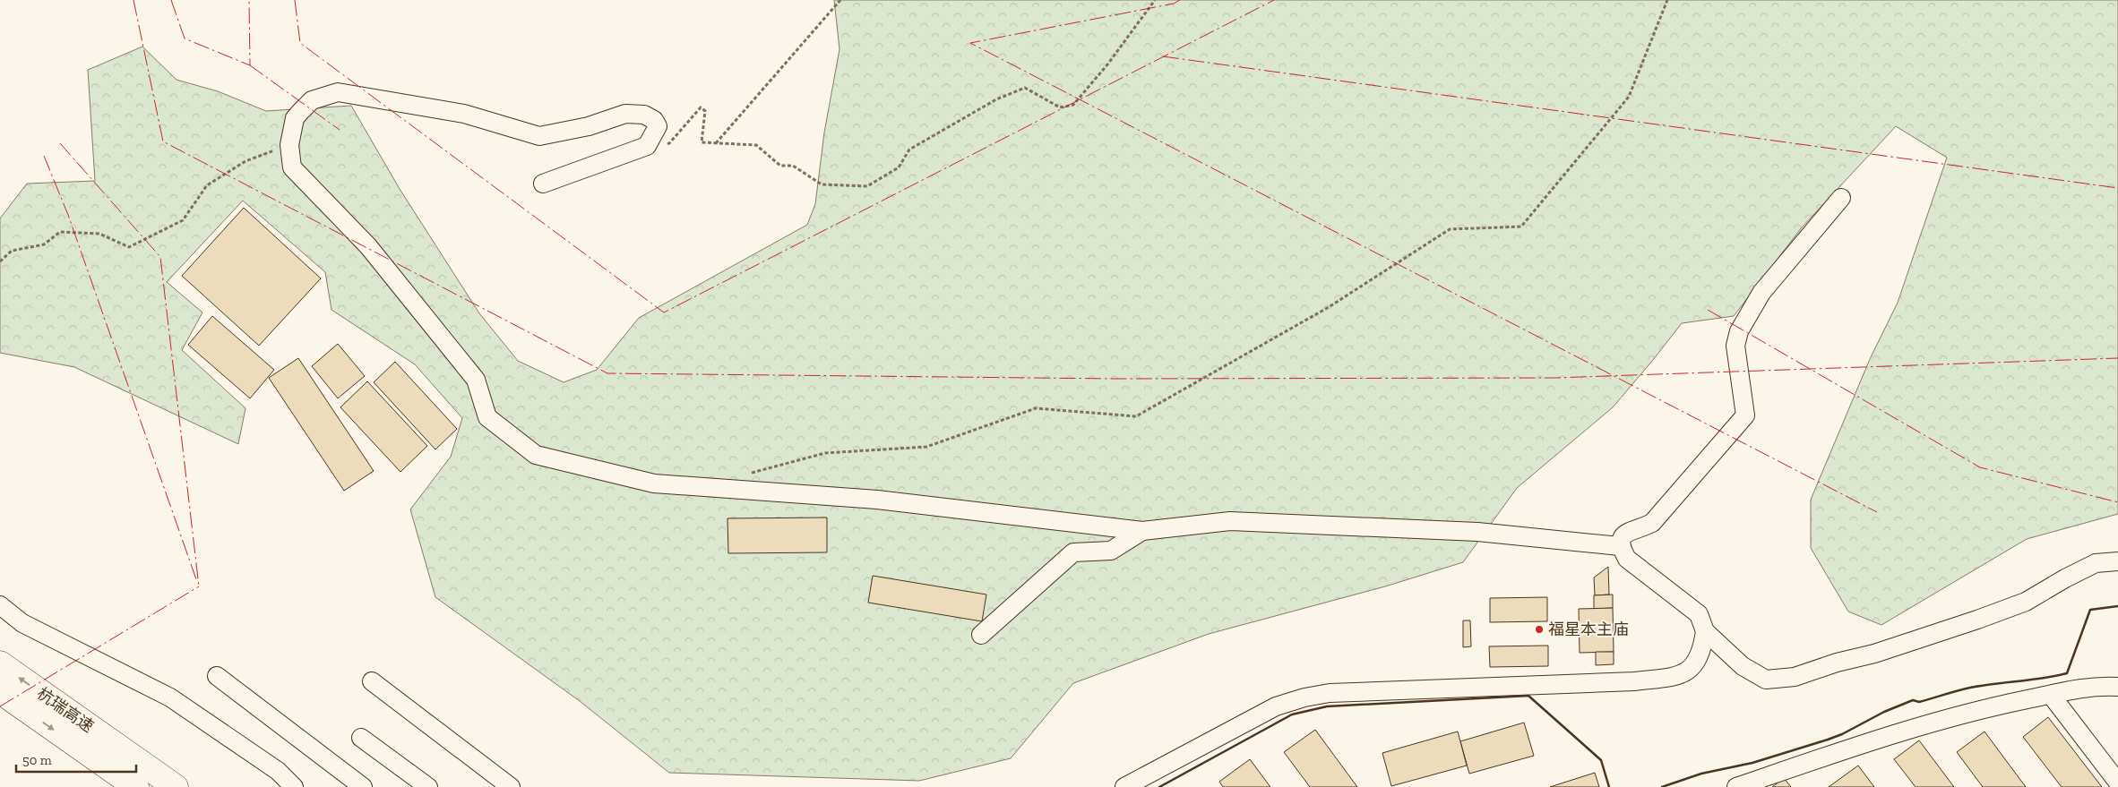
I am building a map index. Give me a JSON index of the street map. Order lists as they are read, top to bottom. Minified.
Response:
{"streets":{"highway":["杭瑞高速"]},"places":["福星本主庙"],"scale_bar":"50 m"}
